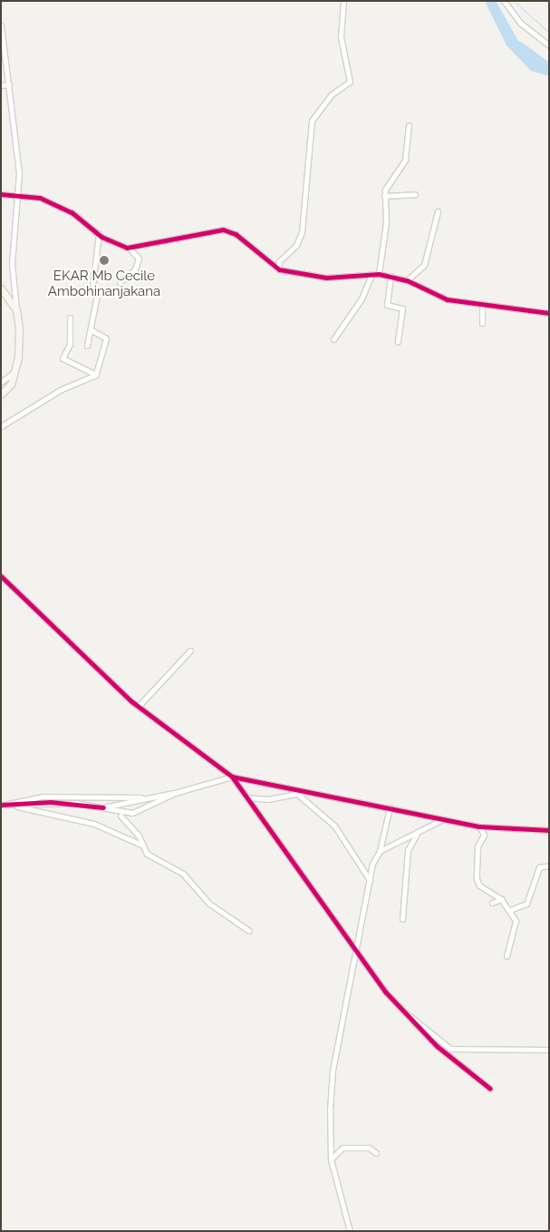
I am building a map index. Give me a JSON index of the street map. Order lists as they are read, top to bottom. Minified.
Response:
{"places":["EKAR Mb Cecile Ambohinanjakana"]}
